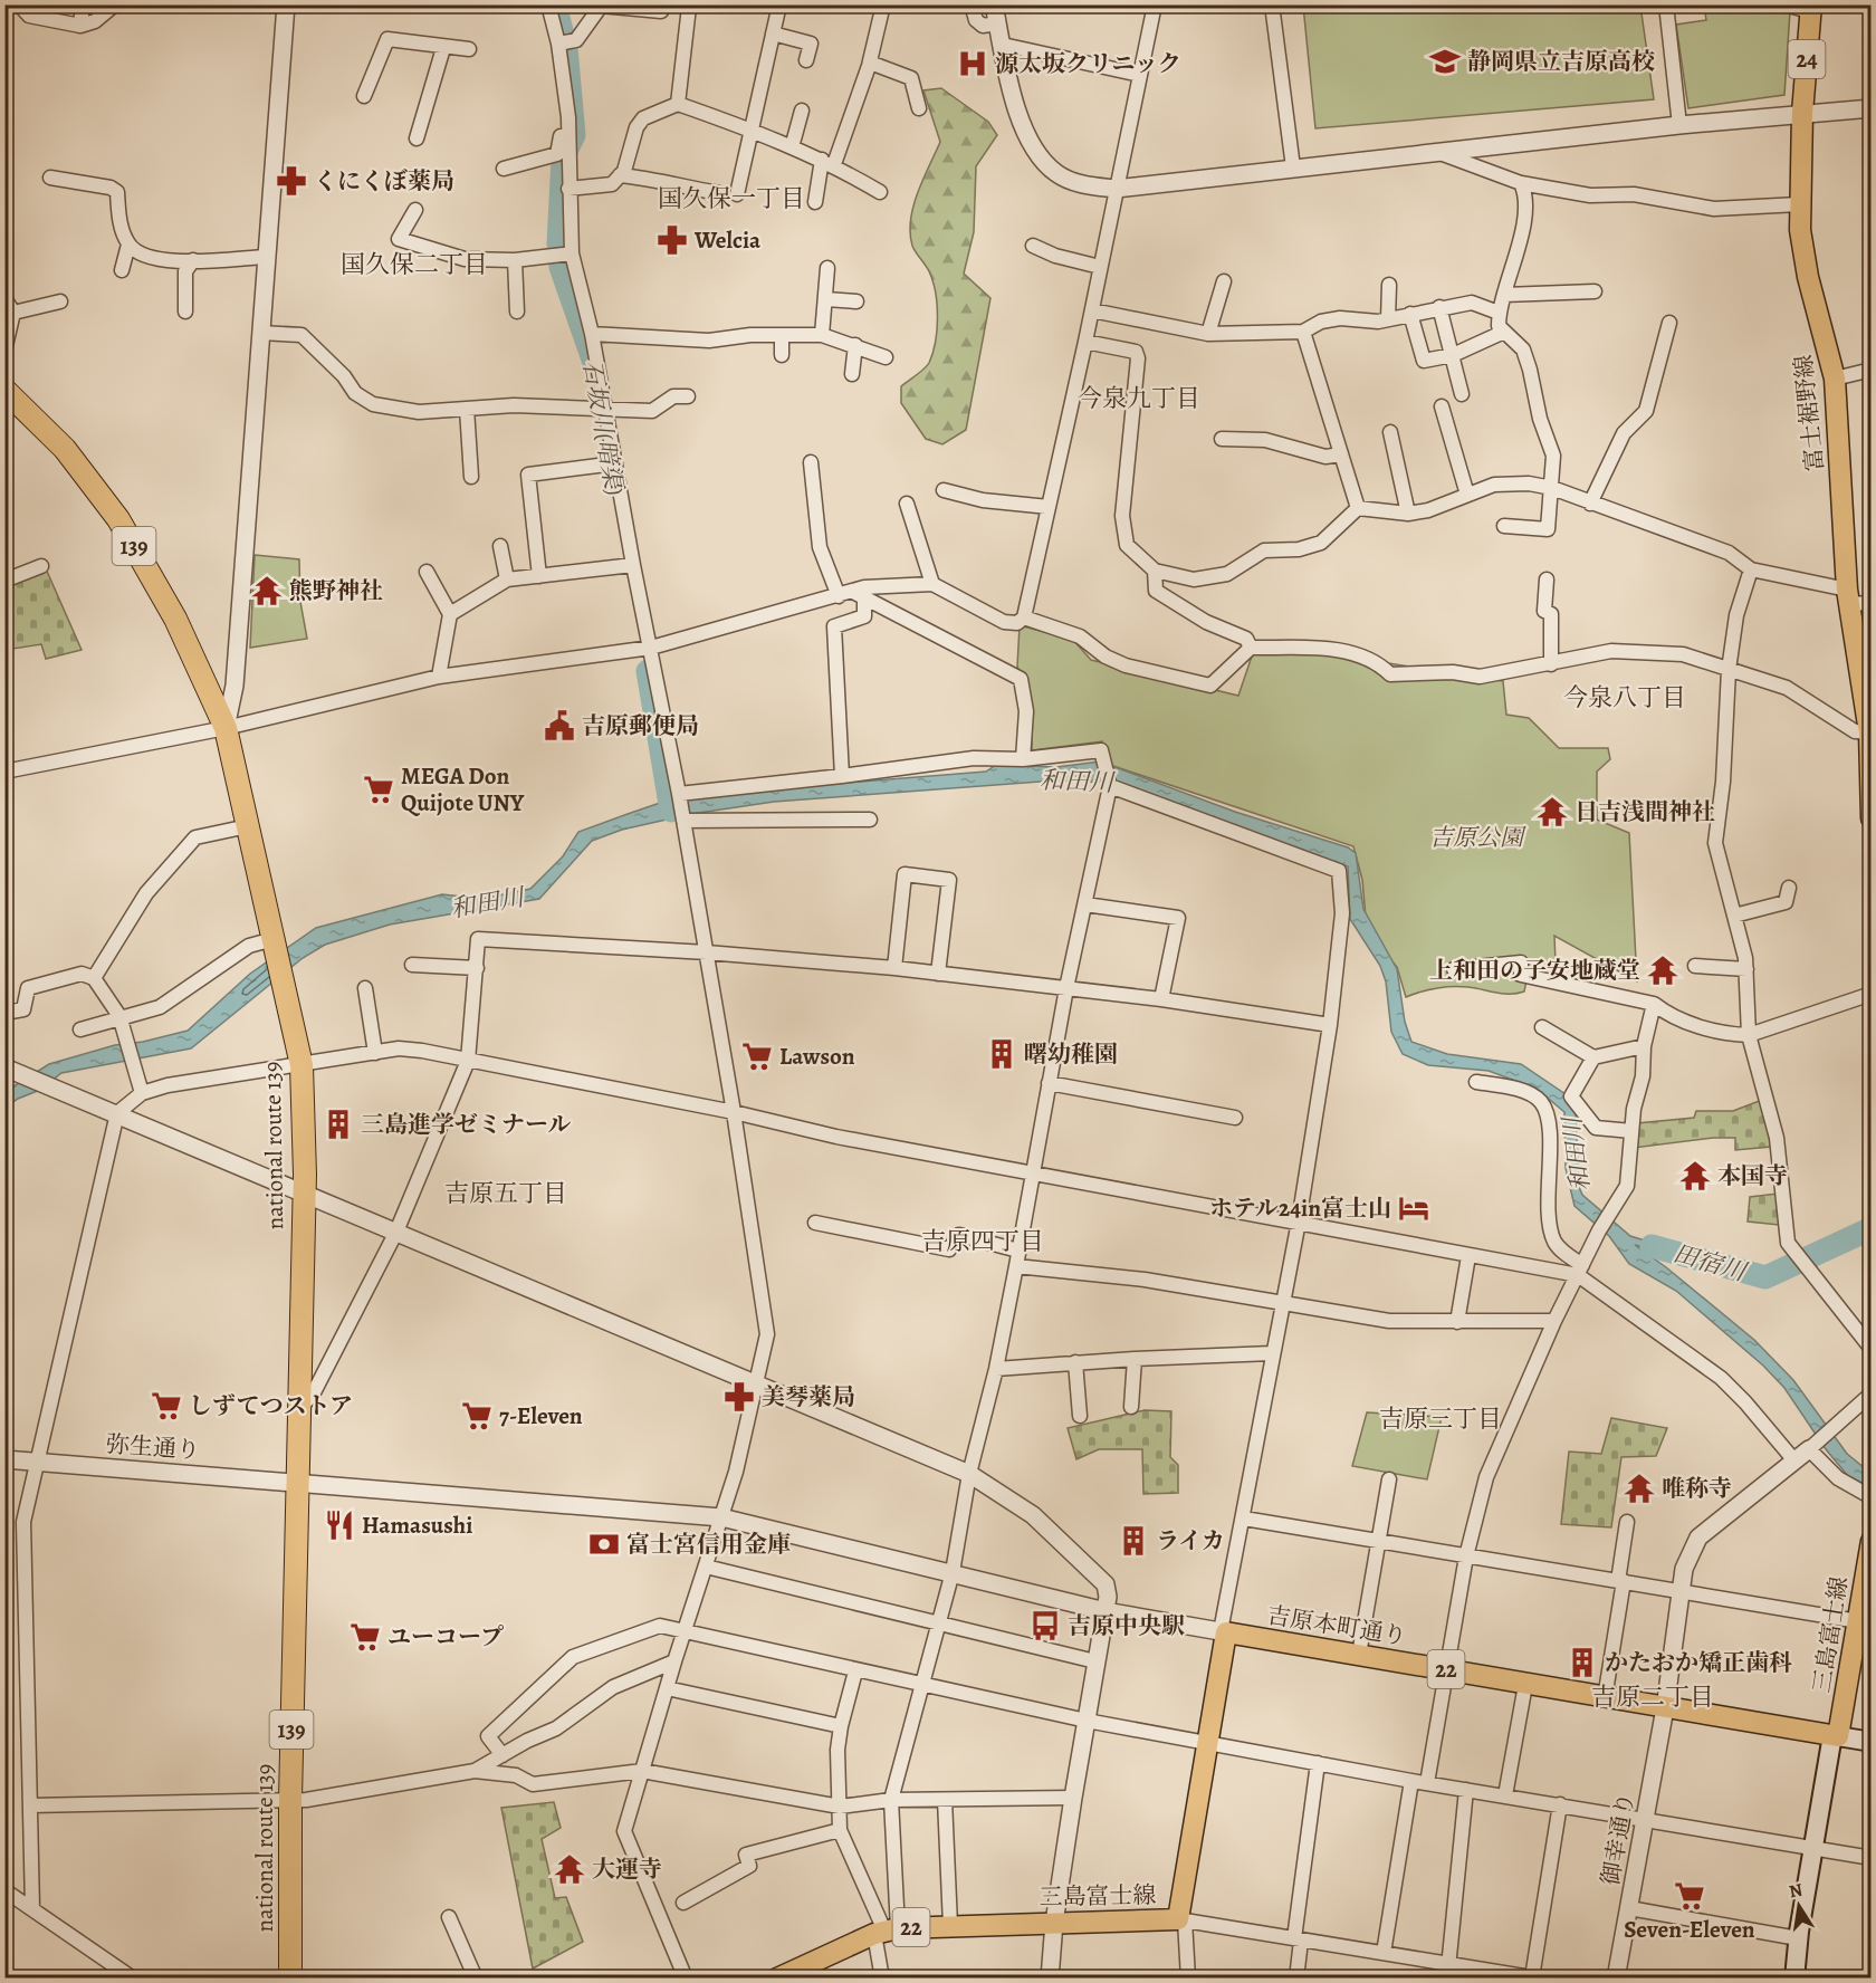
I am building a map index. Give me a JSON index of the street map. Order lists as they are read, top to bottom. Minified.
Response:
{"streets":{"highway":["139","national route 139"],"main road":["24","富士裾野線","吉原本町通り","三島富士線","22"],"street":["弥生通り","御幸通り"]},"crossings":[["national route 139","弥生通り"],["弥生通り","吉原本町通り"],["吉原本町通り","三島富士線"],["吉原本町通り","御幸通り"]],"districts":["国久保一丁目","国久保二丁目","今泉九丁目","今泉八丁目","吉原五丁目","吉原四丁目","吉原三丁目","吉原二丁目"],"water":["石坂川(暗渠)","和田川","田宿川"],"parks":["吉原公園"],"places":{"school or university":["静岡県立吉原高校"],"hospital":["源太坂クリニック"],"pharmacy":["くにくぼ薬局","Welcia","美琴薬局"],"temple":["熊野神社","日吉浅間神社","上和田の子安地蔵堂","本国寺","唯称寺","大運寺"],"public building":["吉原郵便局"],"supermarket":["MEGA Don Quijote UNY","Lawson","しずてつストア","7-Eleven","ユーコープ","Seven-Eleven"],"building":["曙幼稚園","三島進学ゼミナール","ライカ","かたおか矯正歯科"],"hotel":["ホテル24in富士山"],"restaurant":["Hamasushi"],"bank":["富士宮信用金庫"],"bus stop":["吉原中央駅"]},"north":"top"}
